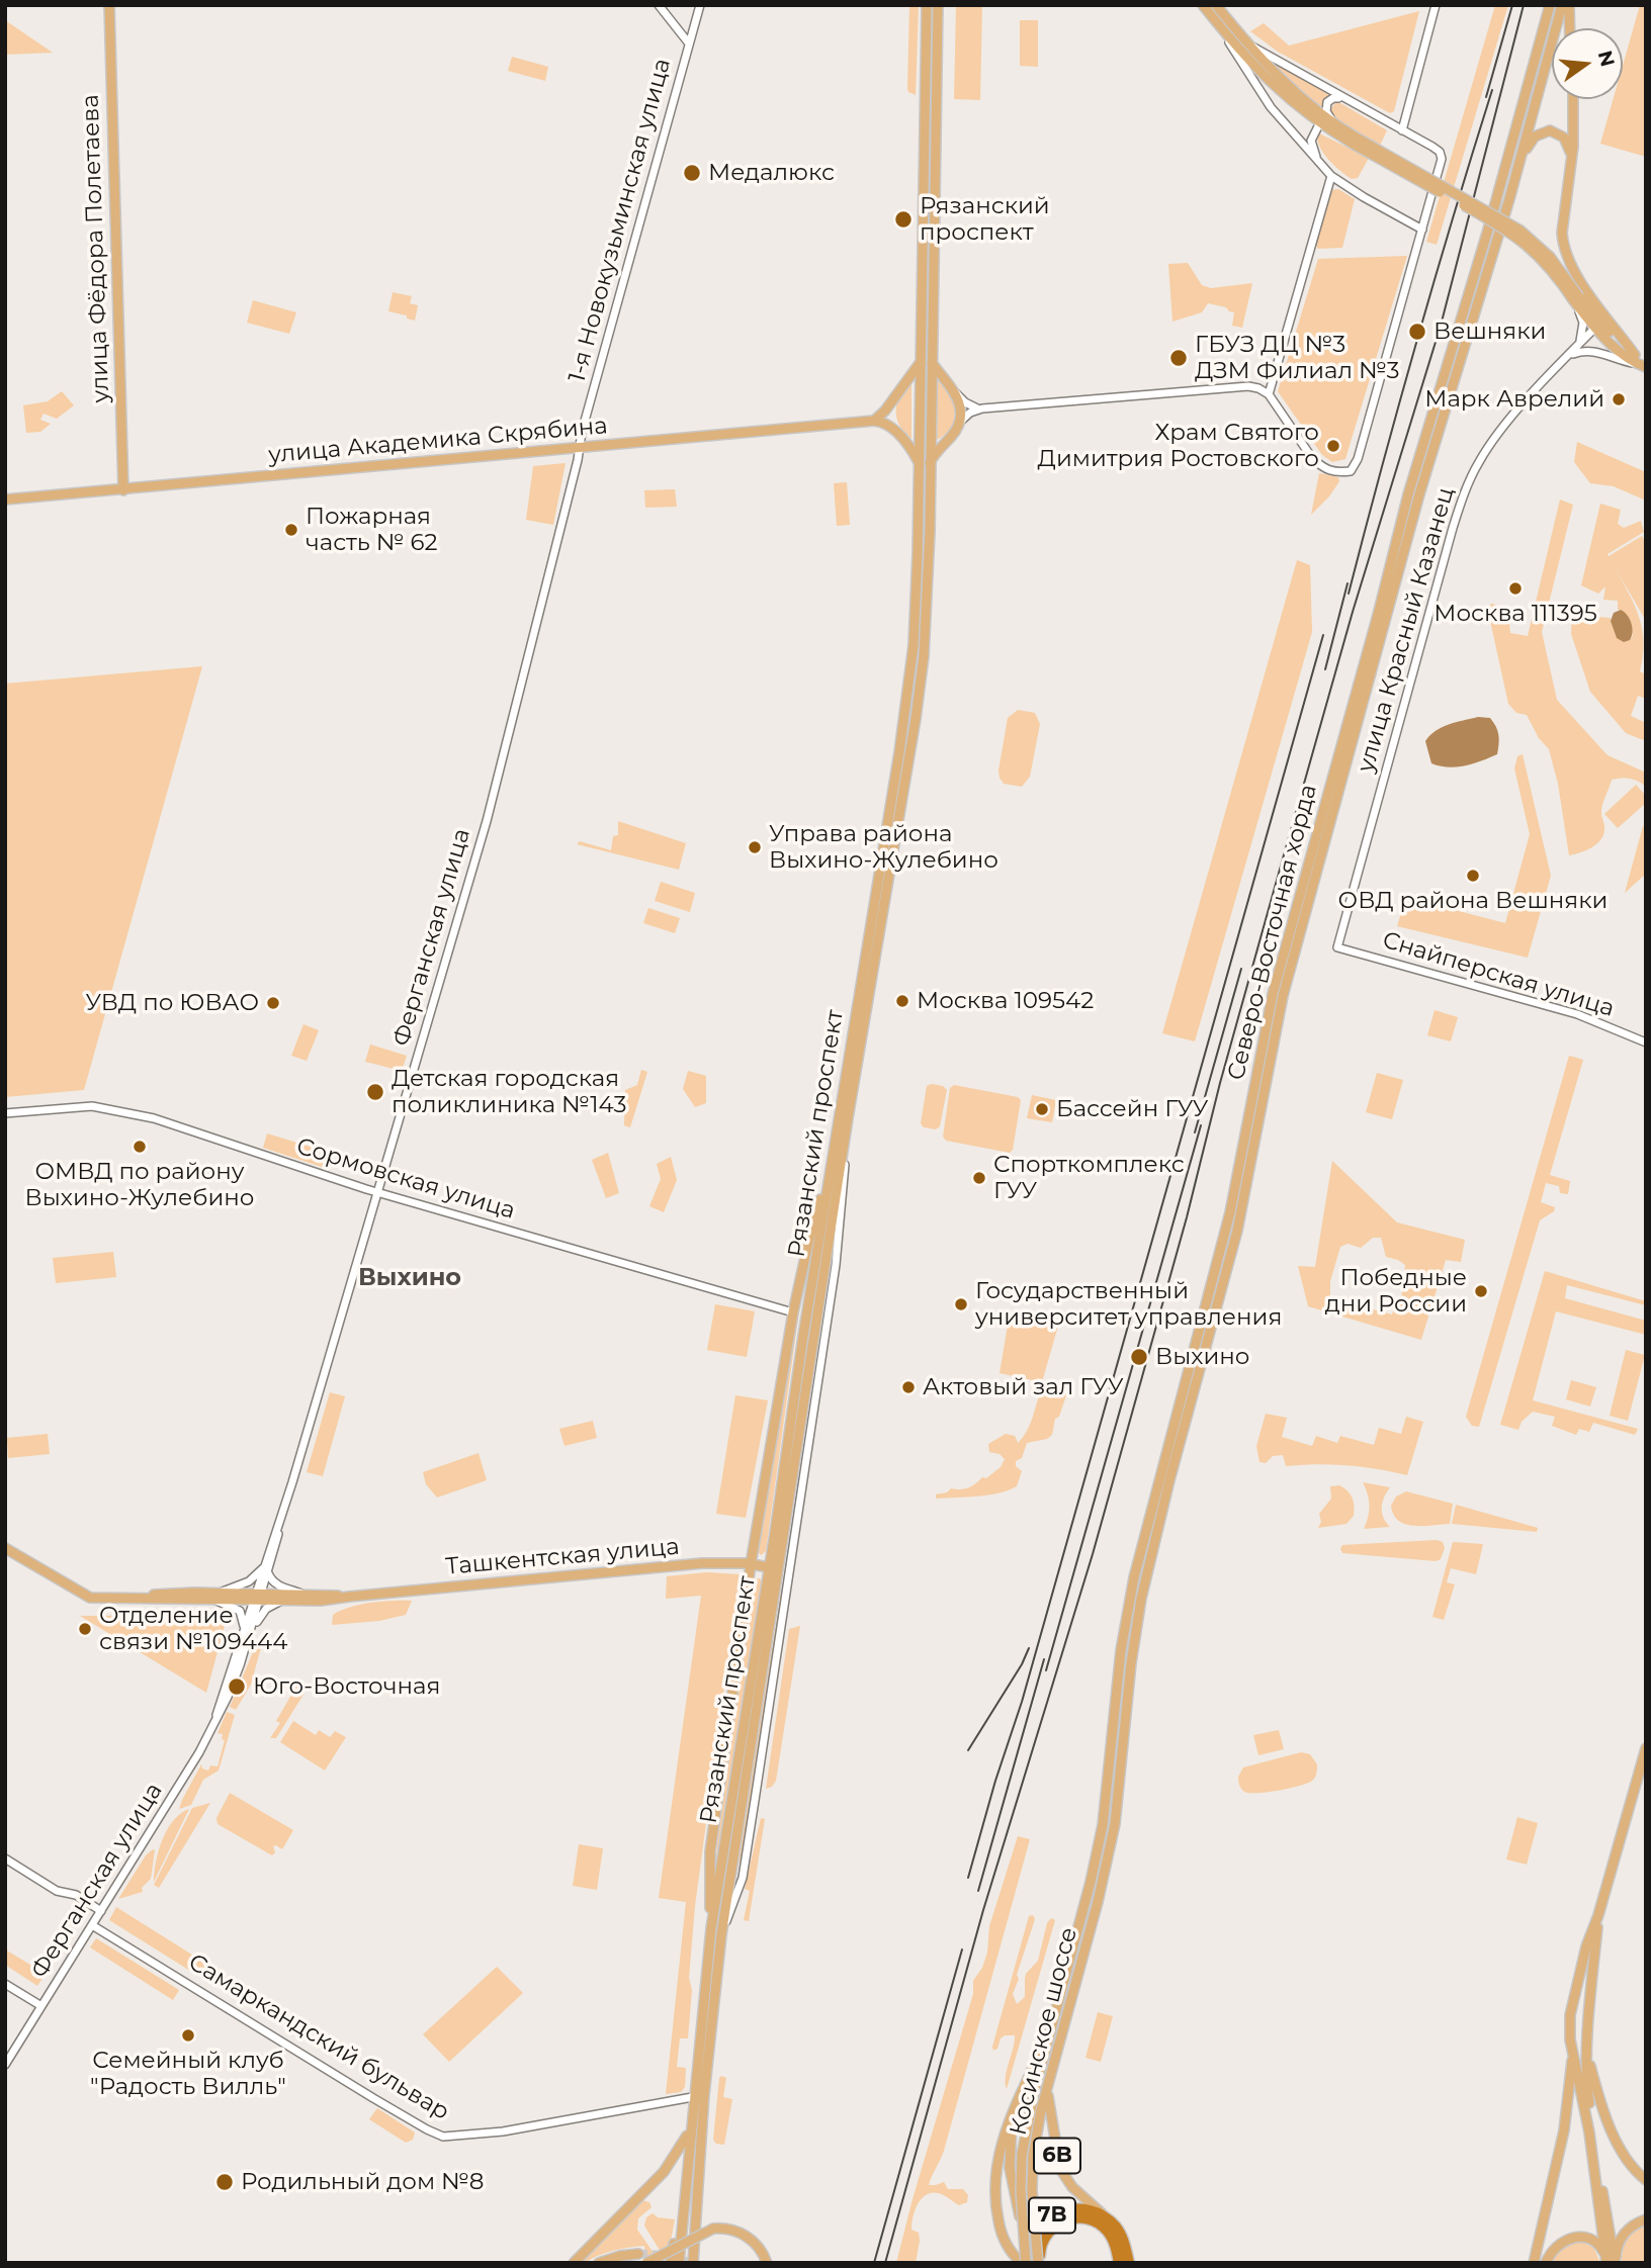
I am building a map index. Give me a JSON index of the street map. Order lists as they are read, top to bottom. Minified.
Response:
{"streets":{"highway":["6B","7B"],"main road":["улица Фёдора Полетаева","улица Академика Скрябина","Северо-Восточная хорда","Рязанский проспект","Ташкентская улица","Косинское шоссе"],"street":["1-я Новокузьминская улица","улица Красный Казанец","Ферганская улица","Снайперская улица","Сормовская улица","Самаркандский бульвар"]},"crossings":[["1-я Новокузьминская улица","улица Академика Скрябина"],["1-я Новокузьминская улица","Ферганская улица"],["улица Фёдора Полетаева","улица Академика Скрябина"],["улица Академика Скрябина","Ферганская улица"],["улица Красный Казанец","Снайперская улица"],["Северо-Восточная хорда","Косинское шоссе"],["Ферганская улица","Сормовская улица"],["Ферганская улица","Ташкентская улица"],["Ферганская улица","Самаркандский бульвар"],["Рязанский проспект","Ташкентская улица"],["Рязанский проспект","Самаркандский бульвар"],["Косинское шоссе","6B"],["Косинское шоссе","7B"],["6B","7B"]],"districts":["Выхино"],"places":["Медалюкс","Рязанский проспект","Вешняки","ГБУЗ ДЦ №3 ДЗМ Филиал №3","Марк Аврелий","Храм Святого Димитрия Ростовского","Пожарная часть № 62","Москва 111395","Управа района Выхино-Жулебино","ОВД района Вешняки","Москва 109542","УВД по ЮВАО","Детская городская поликлиника №143","Бассейн ГУУ","ОМВД по району Выхино-Жулебино","Спорткомплекс ГУУ","Победные дни России","Государственный университет управления","Выхино","Актовый зал ГУУ","Отделение связи №109444","Юго-Восточная","Семейный клуб \"Радость Вилль\"","Родильный дом №8"],"north":"right"}
